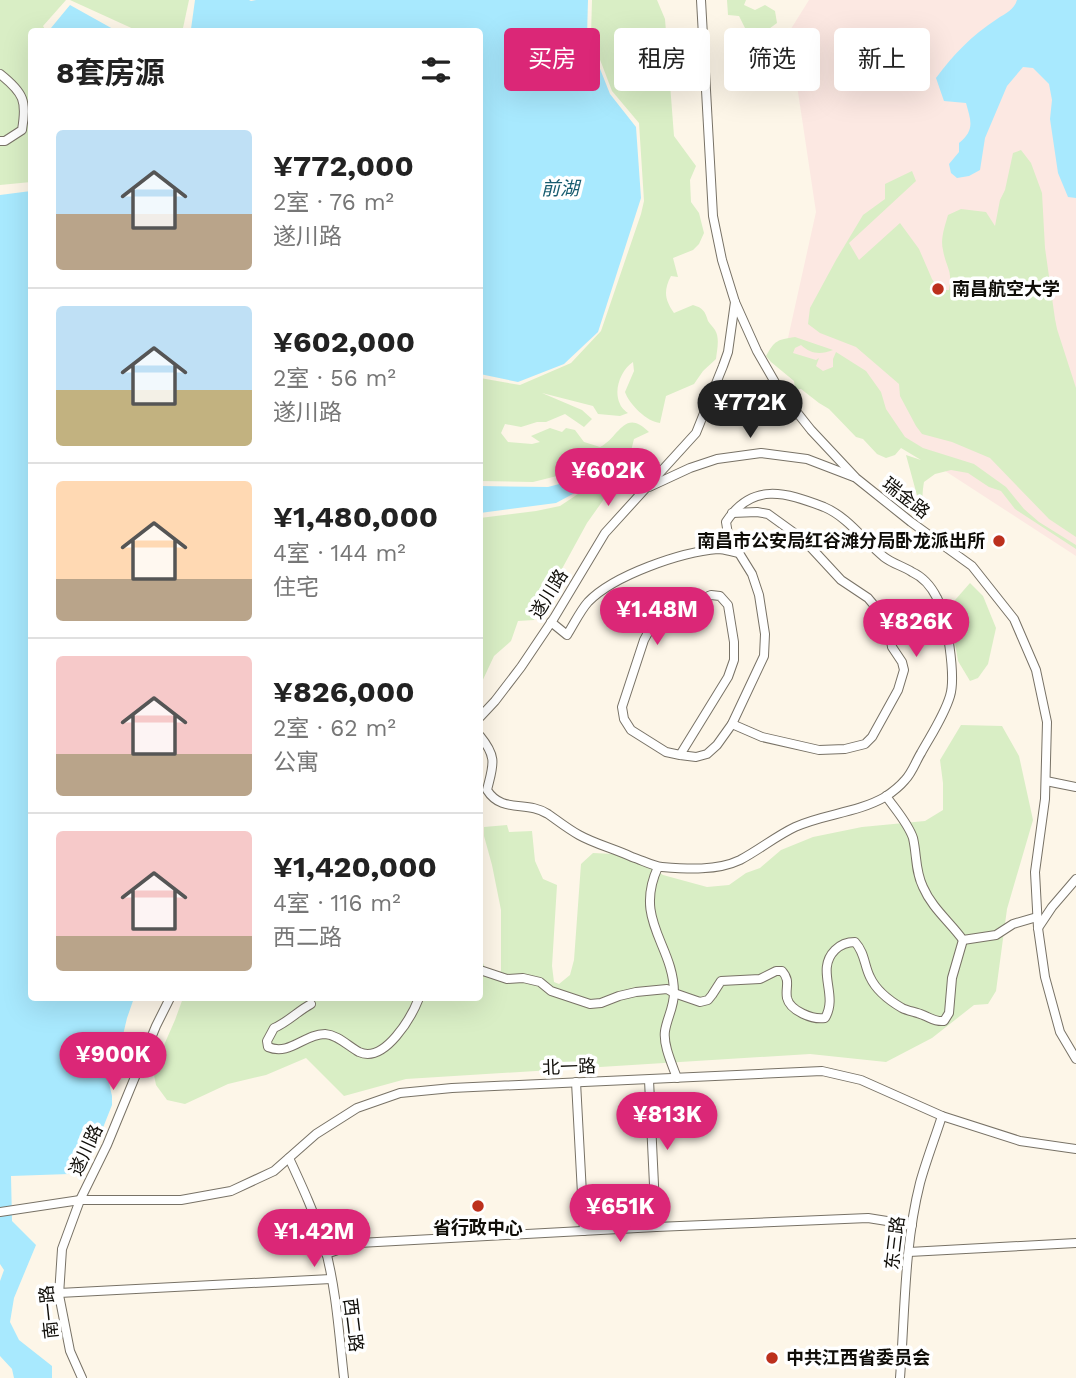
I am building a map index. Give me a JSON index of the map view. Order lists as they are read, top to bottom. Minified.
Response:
{"streets":{"street":["瑞金路","遂川路","北一路","东三路","南一路","西二路"]},"crossings":[["瑞金路","遂川路"],["遂川路","北一路"],["遂川路","南一路"],["北一路","东三路"],["北一路","南一路"],["北一路","西二路"]],"water":["前湖"],"places":["南昌航空大学","南昌市公安局红谷滩分局卧龙派出所","省行政中心","中共江西省委员会"],"page":{"chip":["买房","租房","筛选","新上"],"heading":"8套房源","list":[{"name":"¥772,000","note":"2室 · 76 m² · 遂川路"},{"name":"¥602,000","note":"2室 · 56 m² · 遂川路"},{"name":"¥1,480,000","note":"4室 · 144 m² · 住宅"},{"name":"¥826,000","note":"2室 · 62 m² · 公寓"},{"name":"¥1,420,000","note":"4室 · 116 m² · 西二路"}],"price":["¥772K","¥602K","¥1.48M","¥826K","¥900K","¥813K","¥651K","¥1.42M"]}}
